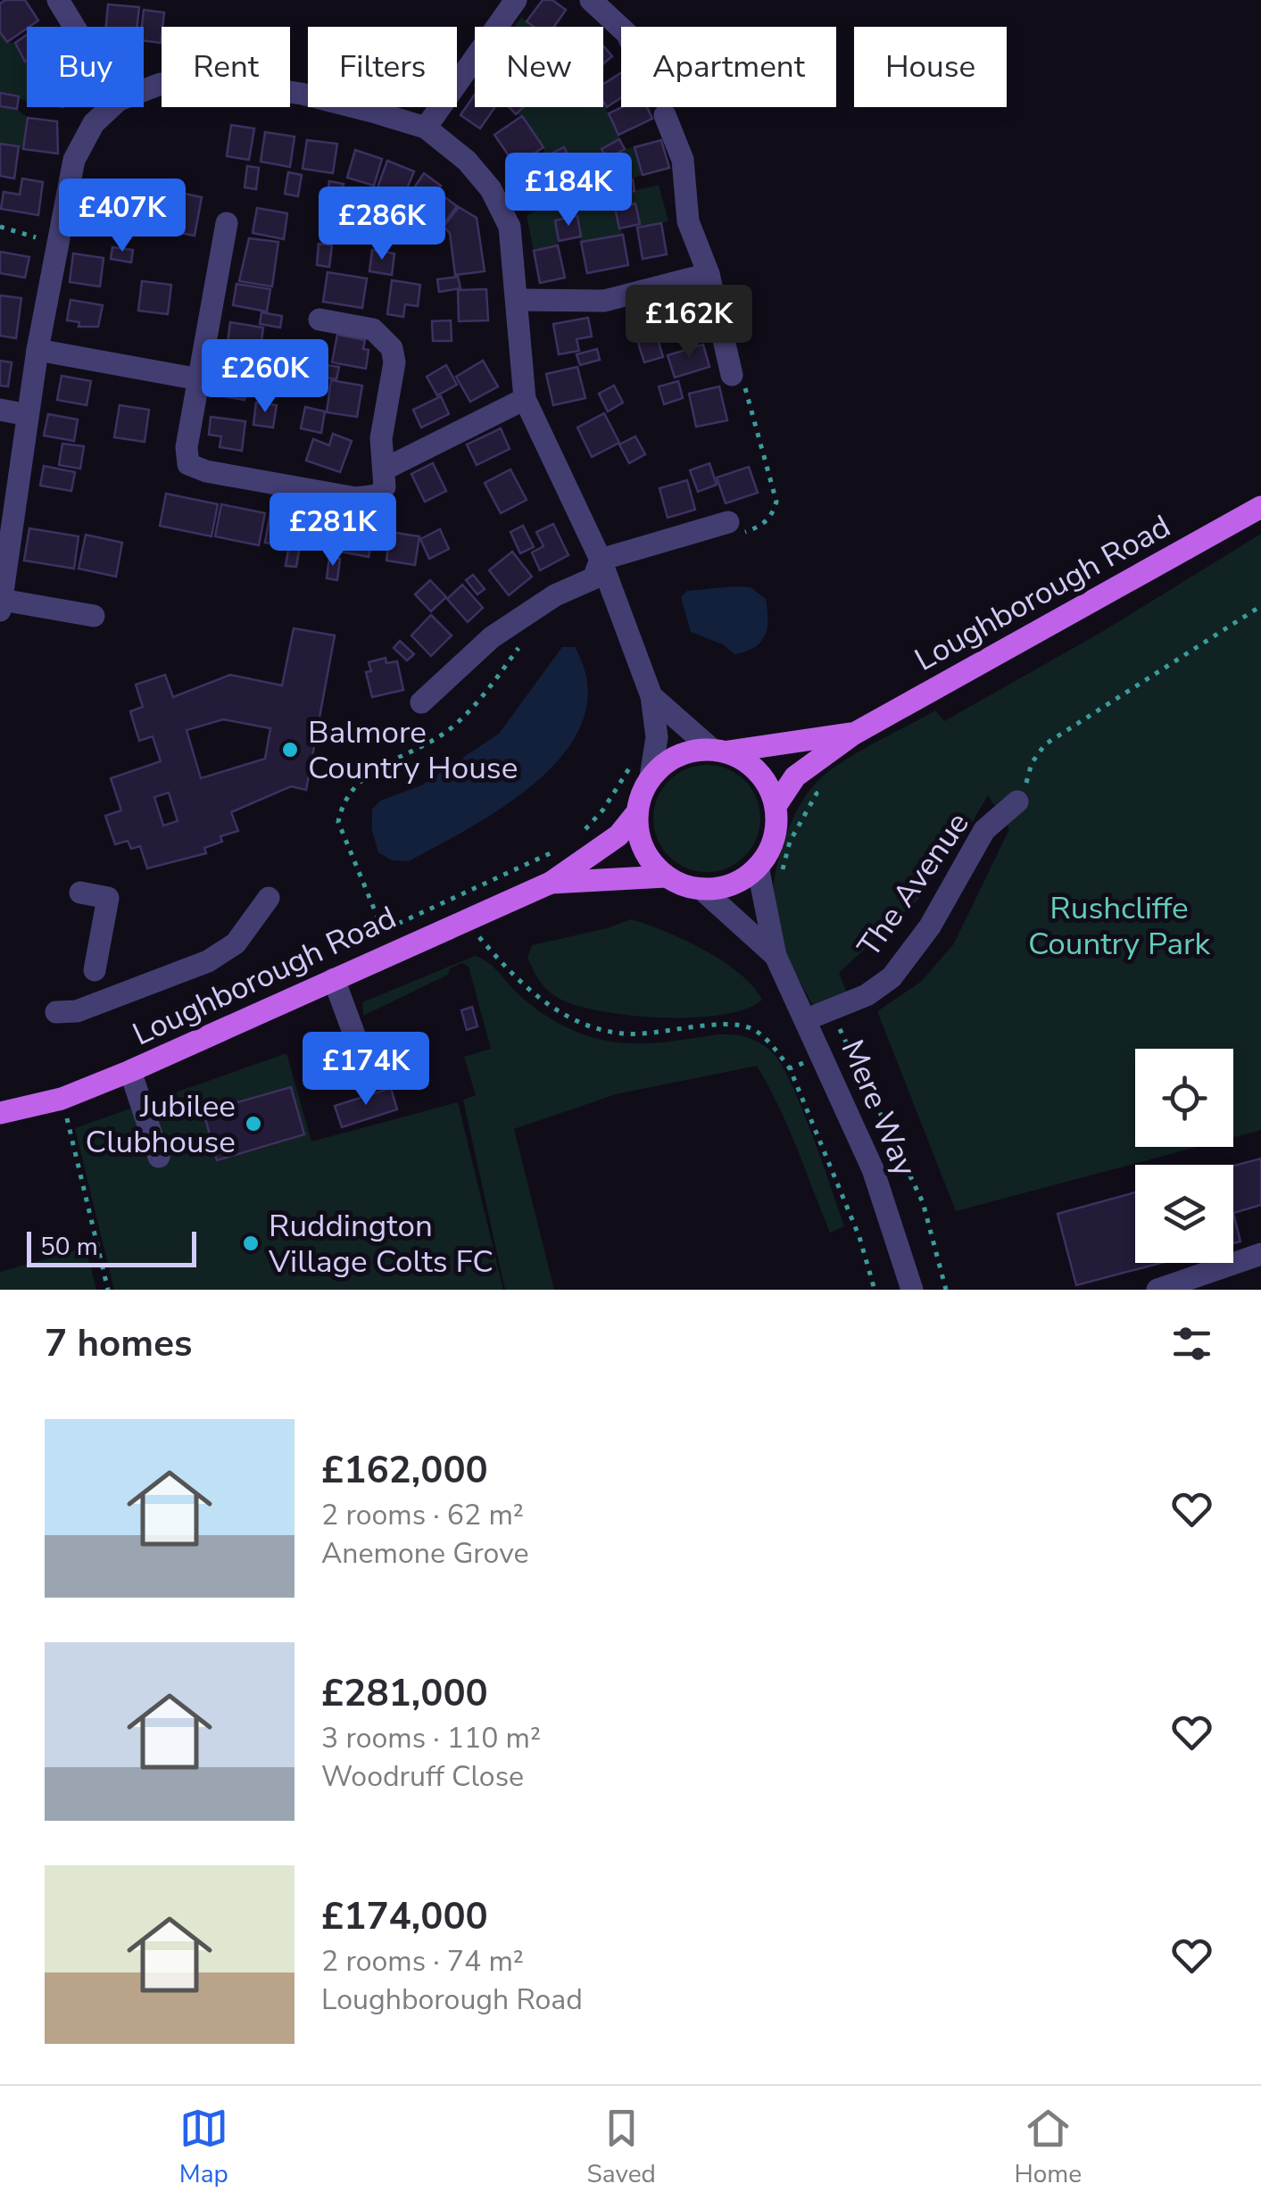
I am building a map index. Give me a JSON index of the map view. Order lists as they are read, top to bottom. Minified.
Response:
{"streets":{"main road":["Loughborough Road"],"street":["The Avenue","Mere Way"]},"crossings":[["Loughborough Road","Mere Way"],["The Avenue","Mere Way"]],"parks":["Rushcliffe Country Park"],"places":["Balmore Country House","Jubilee Clubhouse","Ruddington Village Colts FC"],"scale_bar":"50 m","page":{"chip":["Buy","Rent","Filters","New","Apartment","House"],"price":["£184K","£407K","£286K","£162K","£260K","£281K","£174K"],"scale":"50 m","heading":"7 homes","list":[{"name":"£162,000","note":"2 rooms · 62 m² · Anemone Grove"},{"name":"£281,000","note":"3 rooms · 110 m² · Woodruff Close"},{"name":"£174,000","note":"2 rooms · 74 m² · Loughborough Road"}],"tabs":["Map","Saved","Home"]}}
